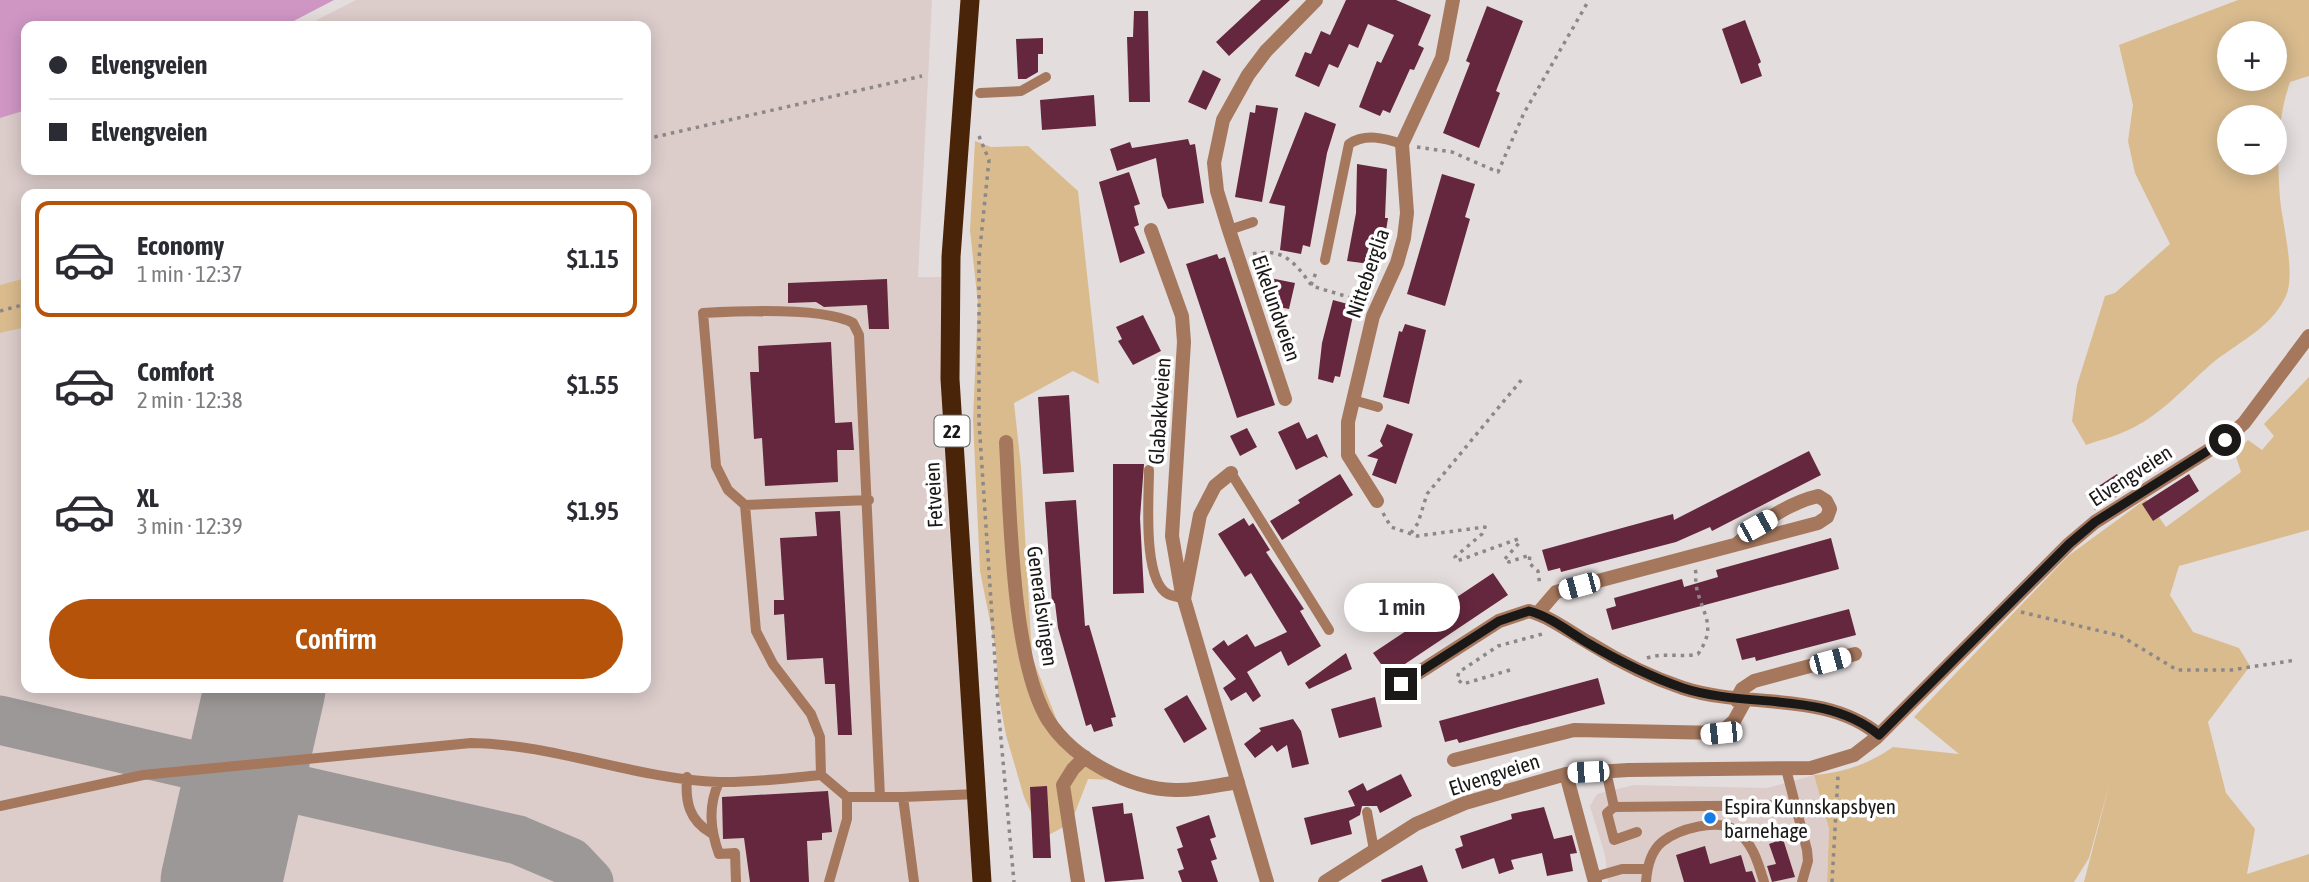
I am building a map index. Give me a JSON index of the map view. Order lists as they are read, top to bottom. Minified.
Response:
{"streets":{"highway":["22","Fetveien"],"street":["Nitteberglia","Eikelundveien","Glabakkveien","Elvengveien","Generalsvingen"]},"crossings":[["Glabakkveien","Generalsvingen"]],"places":["Espira Kunnskapsbyen barnehage"],"page":{"map_buttons":["+","−"],"banner":["Elvengveien","Elvengveien"],"list":[{"name":"Economy","note":"1 min · 12:37","value":"$1.15"},{"name":"Comfort","note":"2 min · 12:38","value":"$1.55"},{"name":"XL","note":"3 min · 12:39","value":"$1.95"}],"bubble":"1 min","buttons":"Confirm"}}
